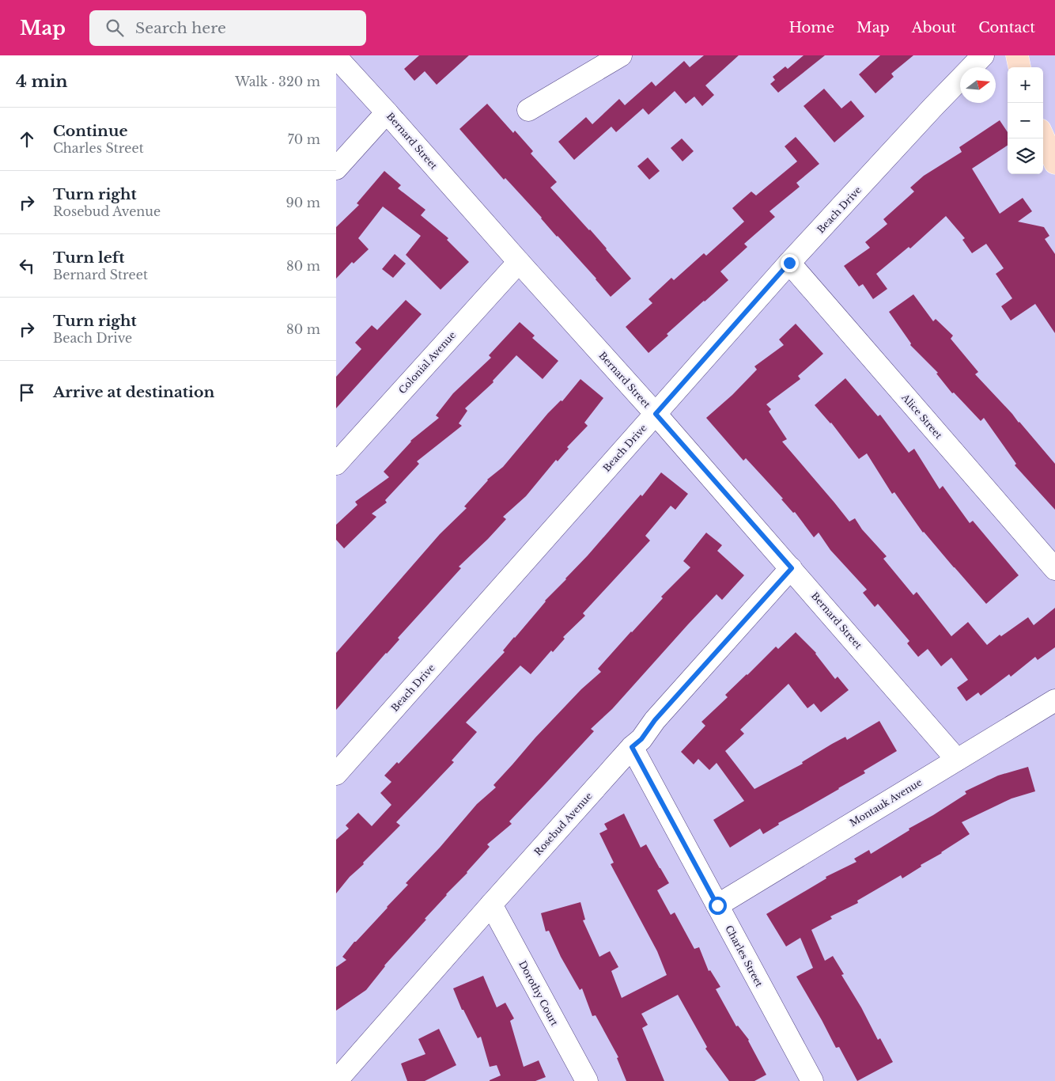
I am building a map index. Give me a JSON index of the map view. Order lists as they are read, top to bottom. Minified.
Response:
{"streets":{"street":["Bernard Street","Beach Drive","Colonial Avenue","Alice Street","Montauk Avenue","Rosebud Avenue","Charles Street","Dorothy Court"]},"crossings":[["Bernard Street","Beach Drive"],["Bernard Street","Colonial Avenue"],["Bernard Street","Montauk Avenue"],["Bernard Street","Rosebud Avenue"],["Beach Drive","Alice Street"],["Montauk Avenue","Charles Street"],["Rosebud Avenue","Charles Street"],["Rosebud Avenue","Dorothy Court"]],"north":"right","page":{"header":"Map","search":"Search here","nav":["Home","Map","About","Contact"],"heading":["4 min","Walk · 320 m"],"map_buttons":["+","−"],"list":[["Continue","Charles Street","70 m"],["Turn right","Rosebud Avenue","90 m"],["Turn left","Bernard Street","80 m"],["Turn right","Beach Drive","80 m"],"Arrive at destination"]}}
